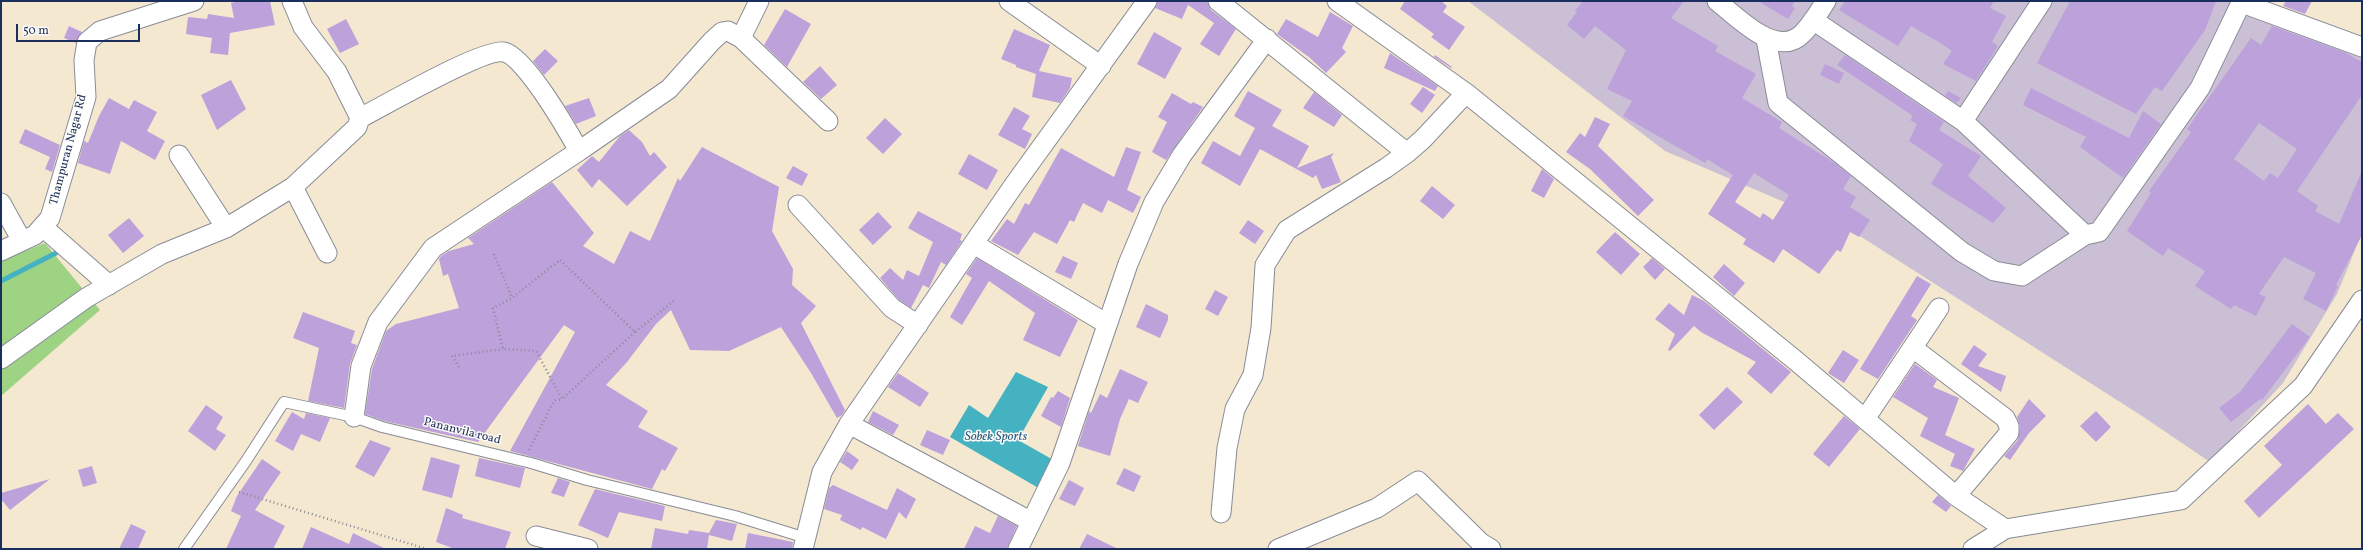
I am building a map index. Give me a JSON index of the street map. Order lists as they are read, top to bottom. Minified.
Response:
{"streets":{"street":["Thampuran Nagar Rd"],"lane":["Pananvila road"]},"water":["Sobek Sports"],"scale_bar":"50 m"}
